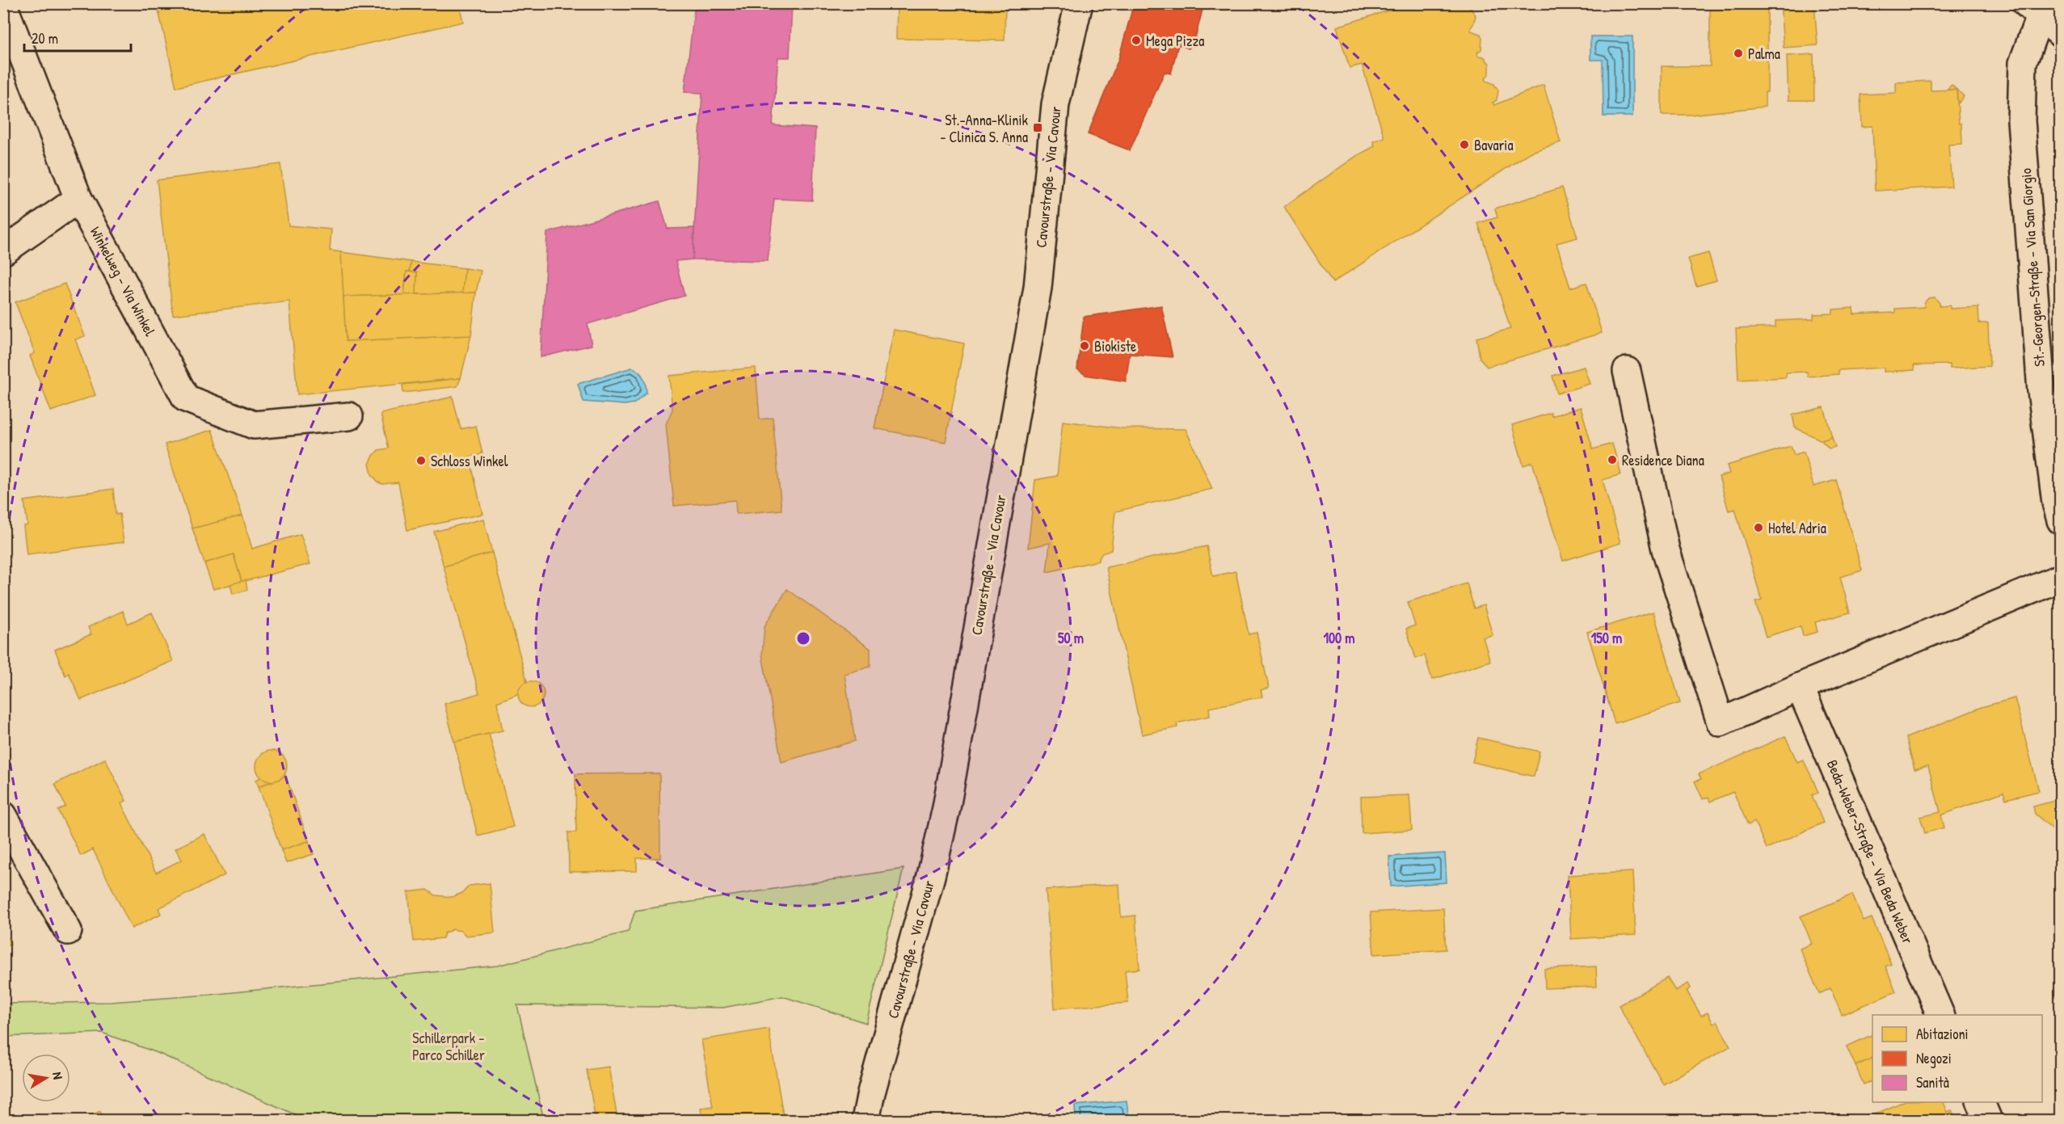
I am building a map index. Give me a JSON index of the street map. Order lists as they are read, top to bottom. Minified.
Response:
{"streets":{"street":["Cavourstraße - Via Cavour","St.-Georgen-Straße - Via San Giorgio","Winkelweg - Via Winkel","Beda-Weber-Straße - Via Beda Weber"]},"parks":["Schillerpark - Parco Schiller"],"places":{"other":["Mega Pizza","Palma","Bavaria","Biokiste","Residence Diana","Schloss Winkel","Hotel Adria"],"transit":["St.-Anna-Klinik - Clinica S. Anna"]},"legend":["Abitazioni","Negozi","Sanità"],"scale_bar":"20 m","north":"right","rings":["50 m","100 m","150 m"]}
